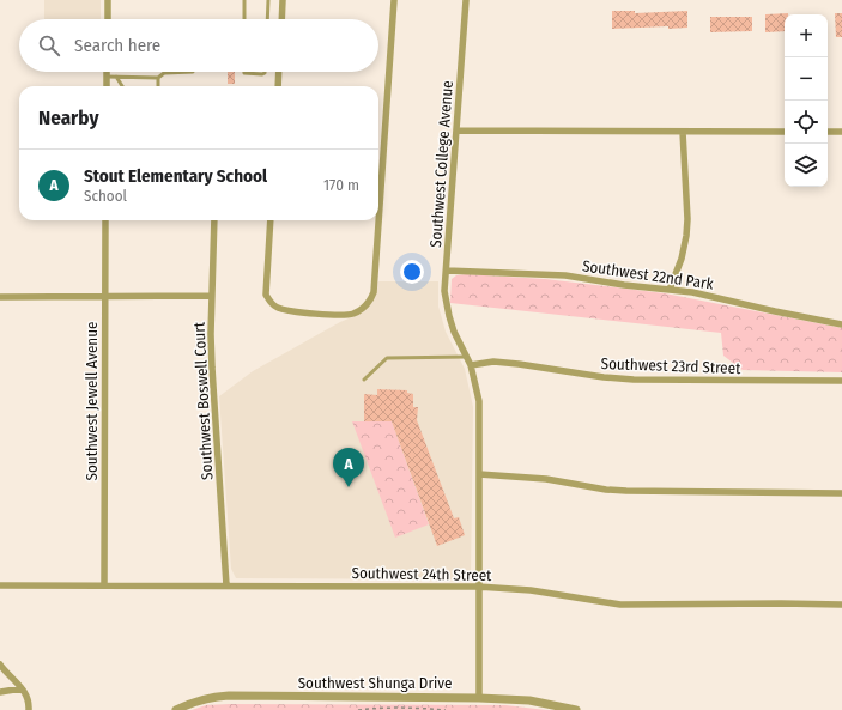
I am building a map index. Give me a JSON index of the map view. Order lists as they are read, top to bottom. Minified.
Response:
{"streets":{"street":["Southwest College Avenue","Southwest 22nd Park","Southwest 23rd Street","Southwest Jewell Avenue","Southwest Boswell Court","Southwest 24th Street","Southwest Shunga Drive"]},"crossings":[["Southwest College Avenue","Southwest 22nd Park"],["Southwest College Avenue","Southwest 23rd Street"],["Southwest College Avenue","Southwest 24th Street"],["Southwest College Avenue","Southwest Shunga Drive"],["Southwest Jewell Avenue","Southwest 24th Street"],["Southwest Boswell Court","Southwest 24th Street"]],"page":{"map_buttons":["+","−"],"search":"Search here","heading":"Nearby","list":[{"mark":"A","name":"Stout Elementary School","note":"School","value":"170 m"}],"pins":"A"}}
